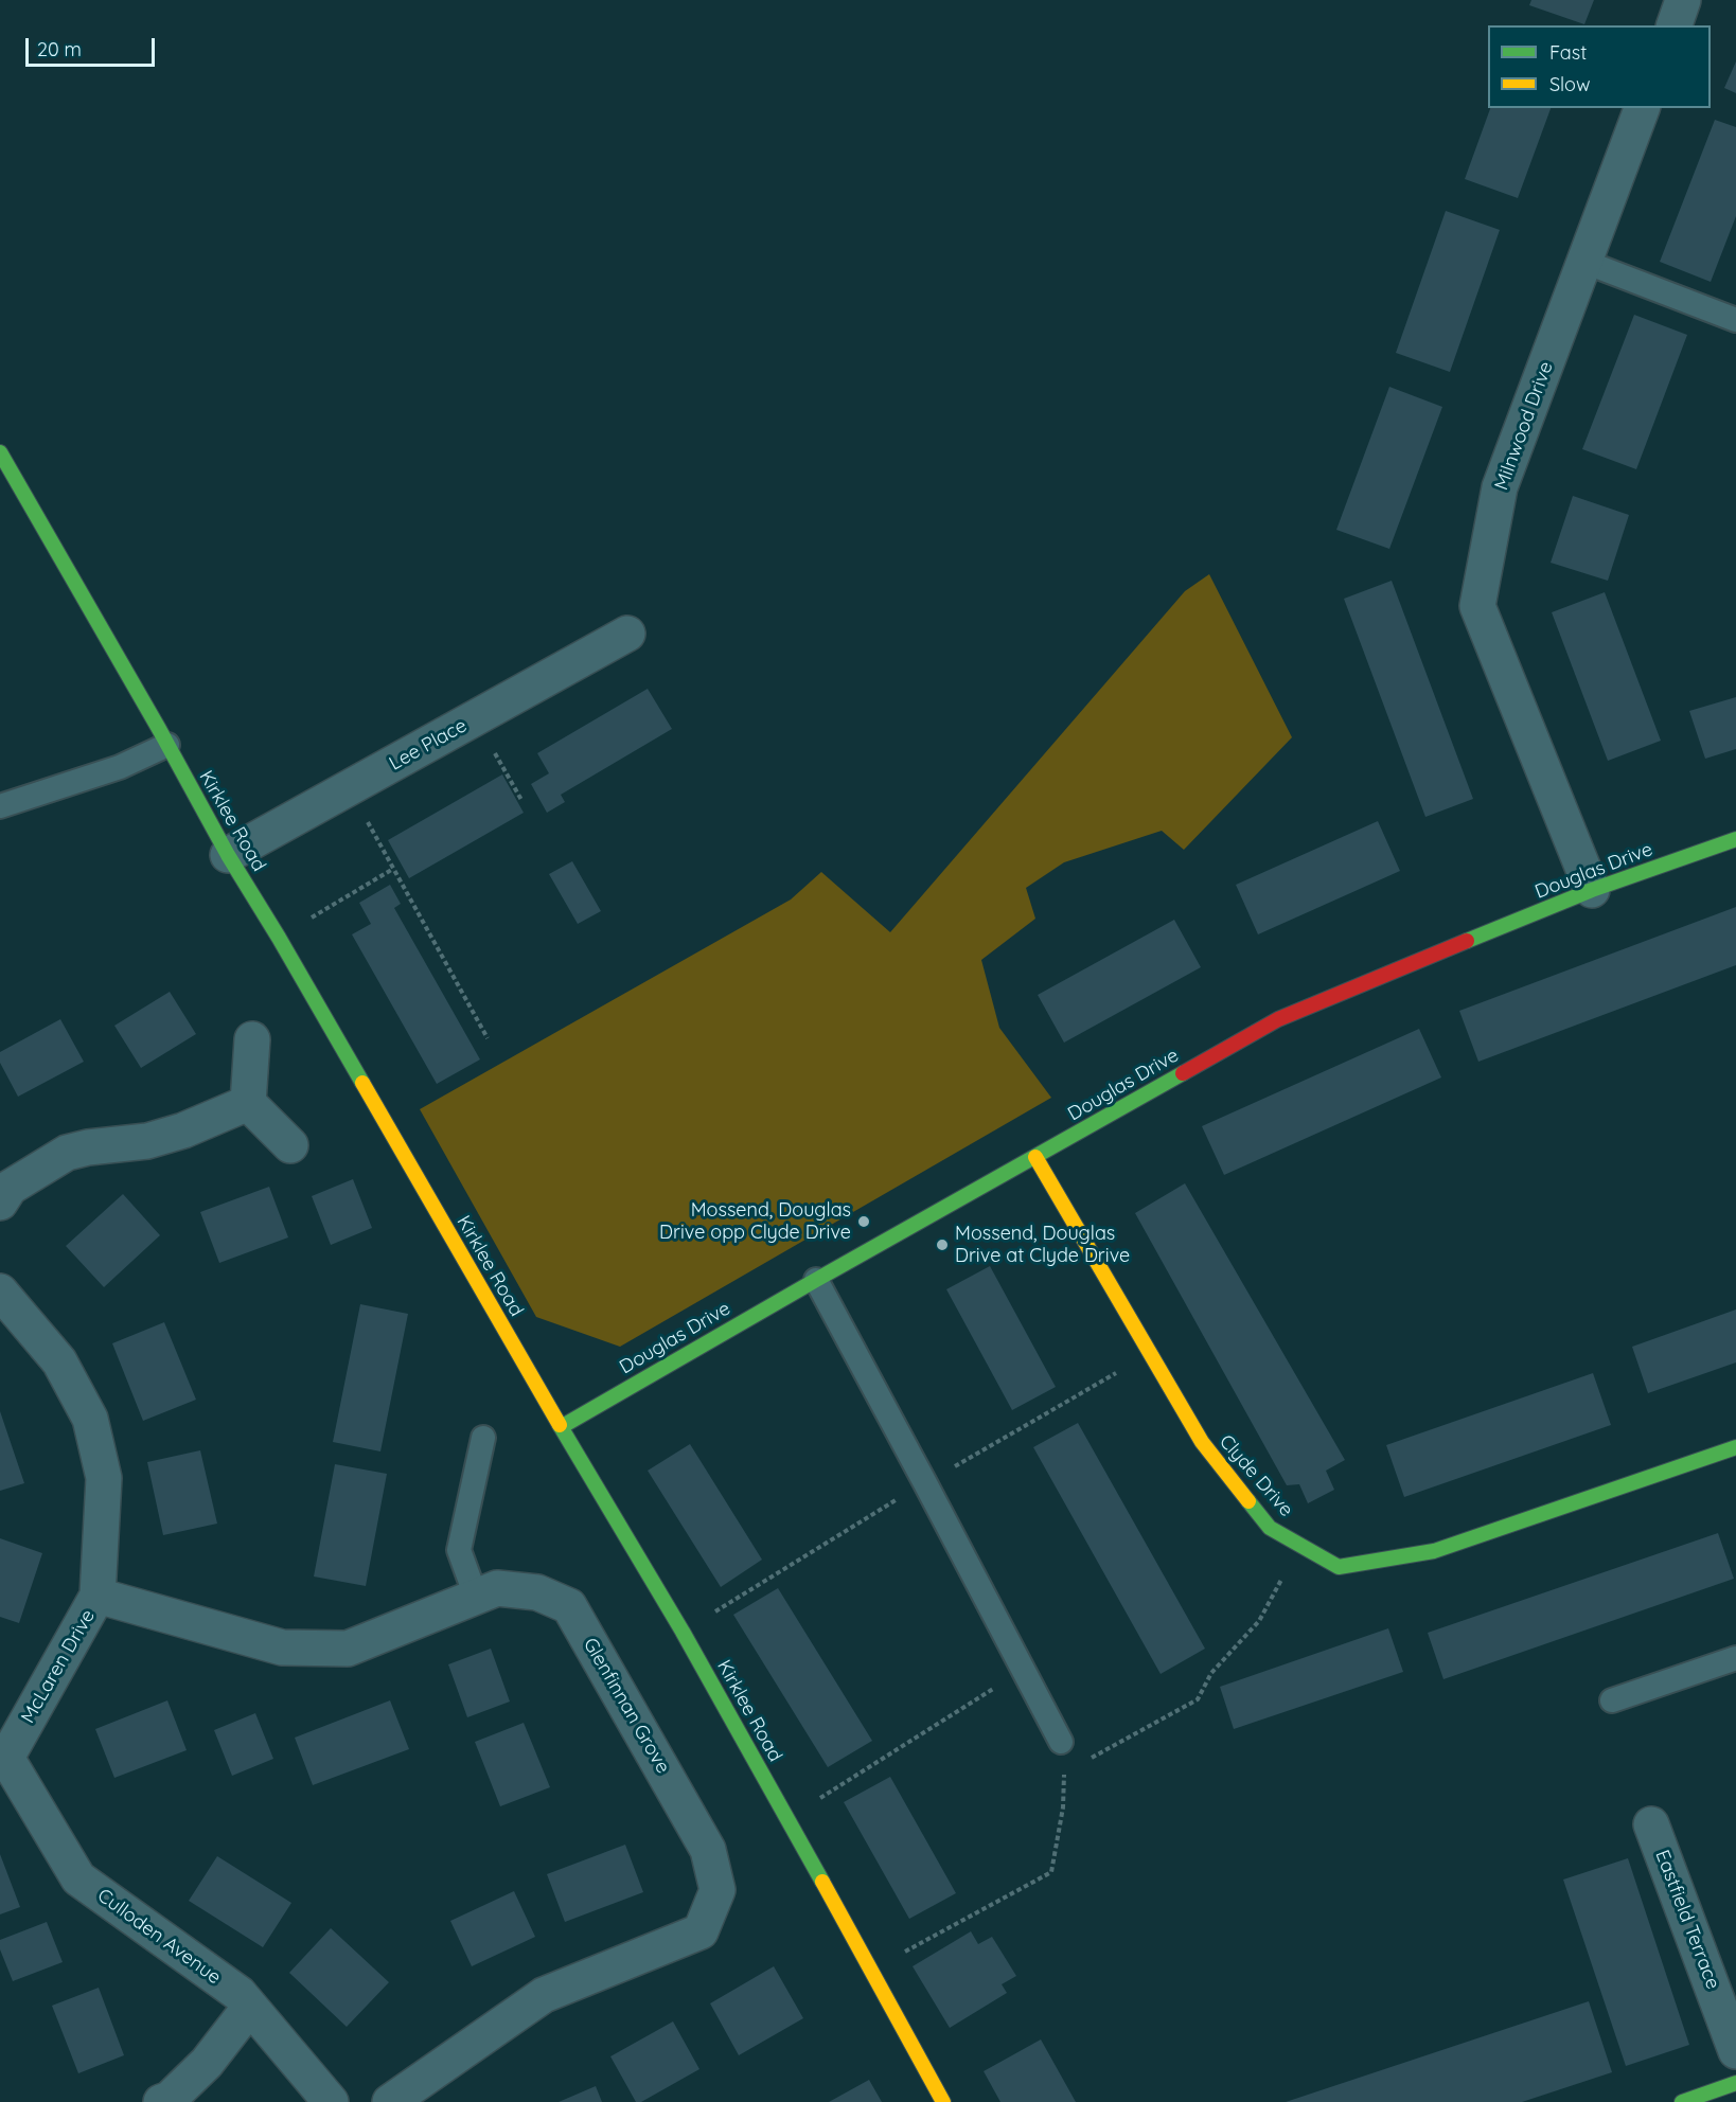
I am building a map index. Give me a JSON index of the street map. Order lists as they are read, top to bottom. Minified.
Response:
{"streets":{"street":["Milnwood Drive","Lee Place","Kirklee Road","Douglas Drive","Clyde Drive","McLaren Drive","Glenfinnan Grove","Eastfield Terrace","Culloden Avenue"]},"crossings":[["Milnwood Drive","Douglas Drive"],["Lee Place","Kirklee Road"],["Kirklee Road","Douglas Drive"],["Douglas Drive","Clyde Drive"],["McLaren Drive","Glenfinnan Grove"],["McLaren Drive","Culloden Avenue"]],"places":["Mossend, Douglas Drive opp Clyde Drive","Mossend, Douglas Drive at Clyde Drive"],"legend":["Fast","Slow"],"scale_bar":"20 m"}
